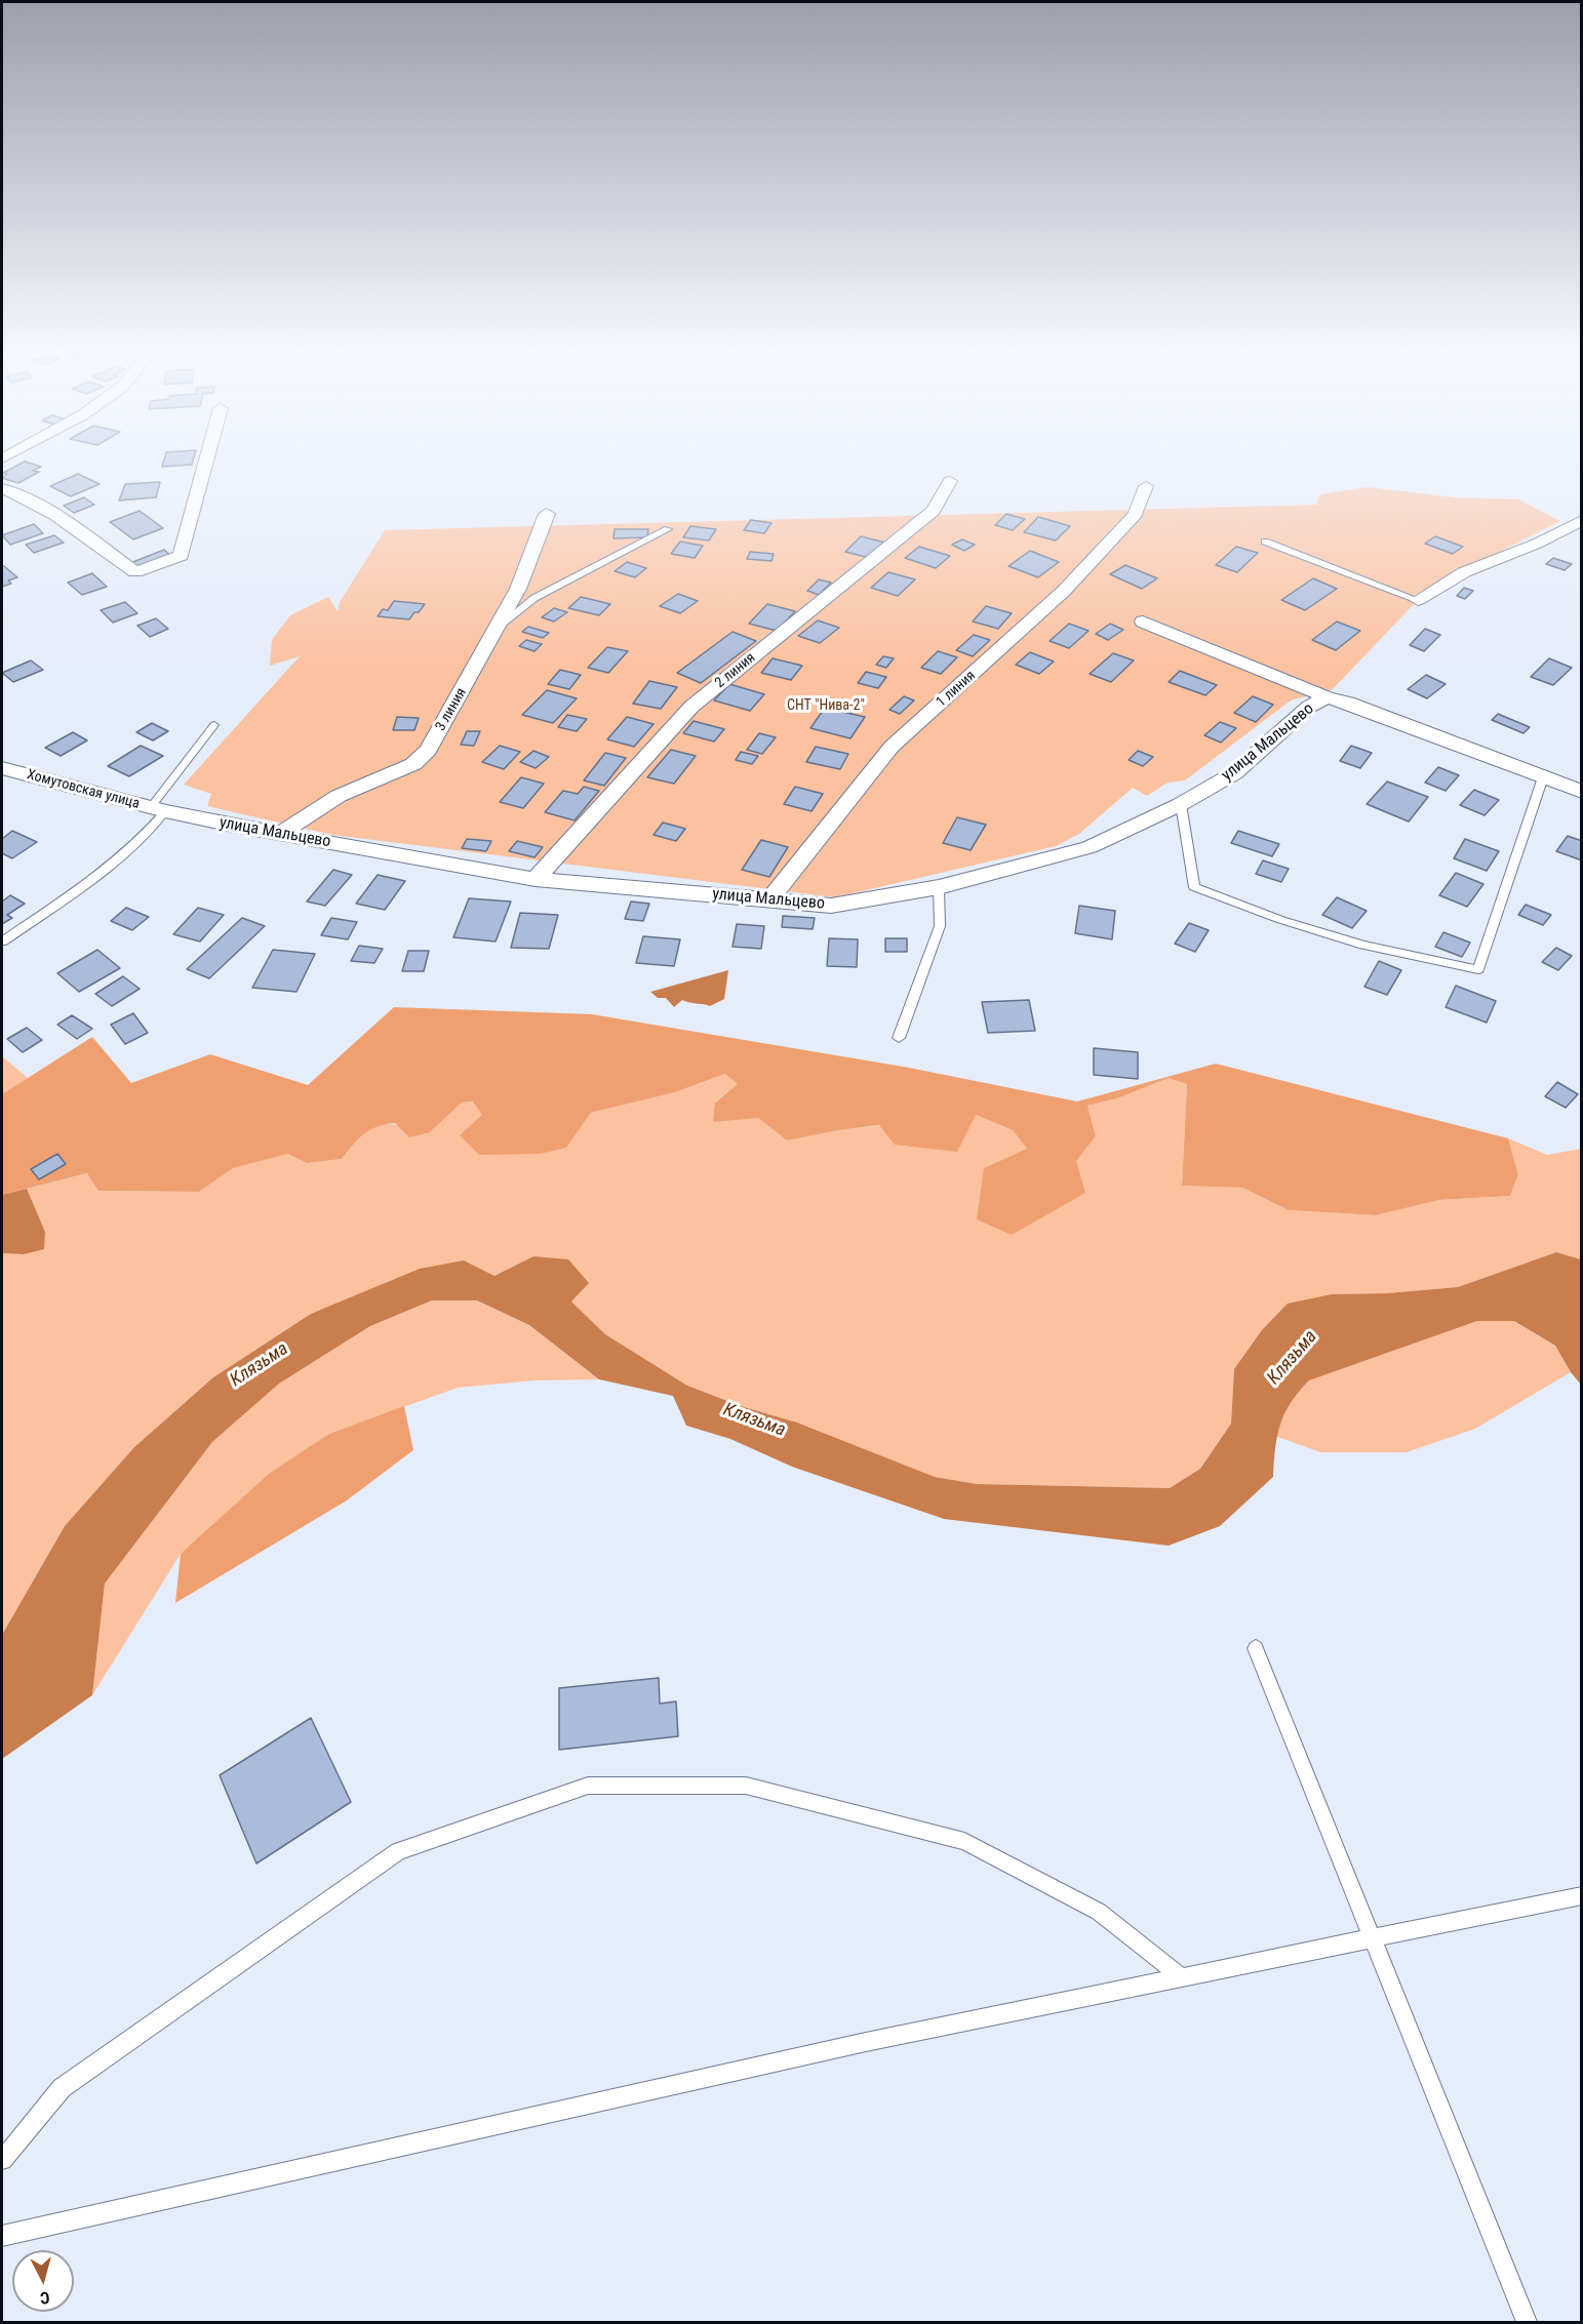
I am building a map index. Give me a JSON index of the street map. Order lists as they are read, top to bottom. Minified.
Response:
{"streets":{"street":["2 линия","1 линия","3 линия","улица Мальцево","Хомутовская улица"]},"crossings":[["2 линия","улица Мальцево"],["1 линия","улица Мальцево"],["3 линия","улица Мальцево"],["улица Мальцево","Хомутовская улица"]],"water":["Клязьма"],"parks":["СНТ \"Нива-2\""],"north":"bottom"}
